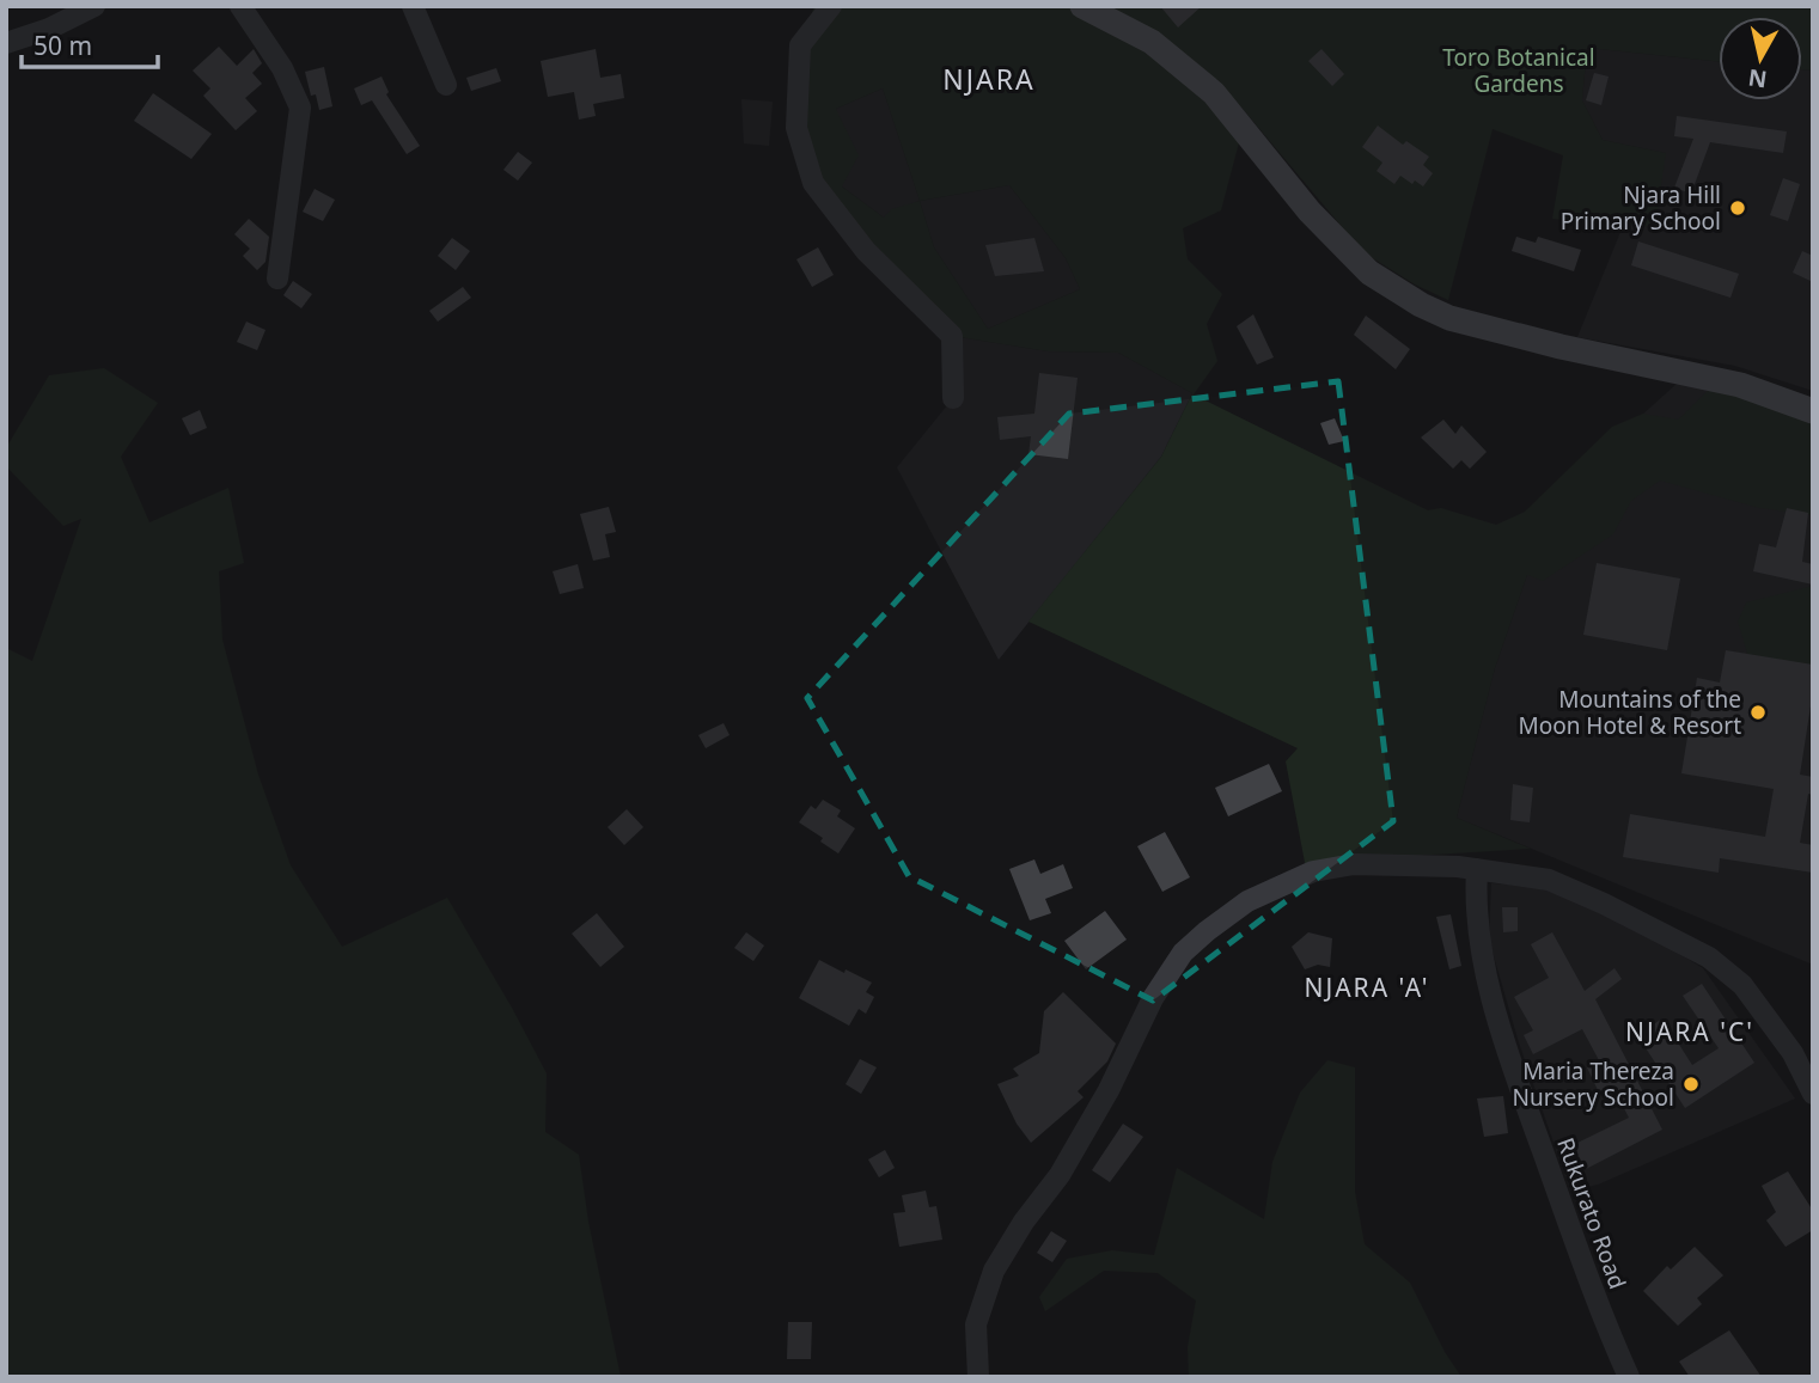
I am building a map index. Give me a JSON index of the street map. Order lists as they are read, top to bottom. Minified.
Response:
{"streets":{"street":["Rukurato Road"]},"districts":["NJARA","NJARA 'A'","NJARA 'C'"],"parks":["Toro Botanical Gardens"],"places":["Njara Hill Primary School","Mountains of the Moon Hotel & Resort","Maria Thereza Nursery School"],"scale_bar":"50 m","north":"bottom"}
